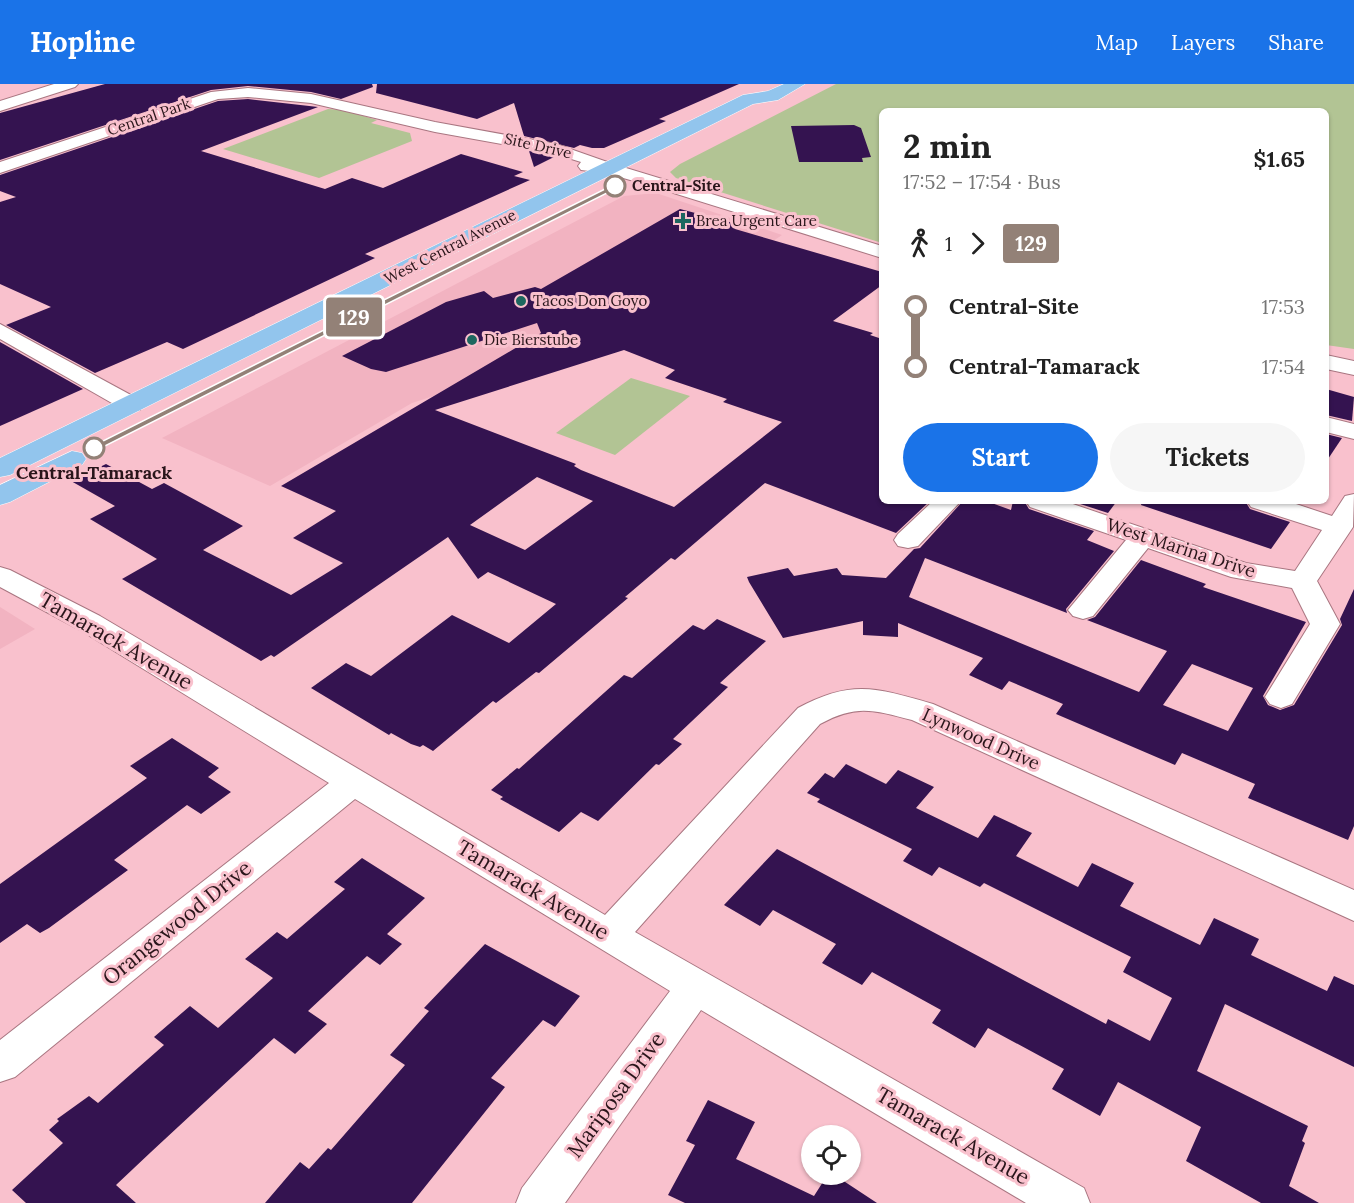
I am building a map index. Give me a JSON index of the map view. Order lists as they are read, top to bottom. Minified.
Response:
{"streets":{"main road":["West Central Avenue"],"street":["Central Park","Site Drive","West Marina Drive","Tamarack Avenue","Lynwood Drive","Orangewood Drive","Mariposa Drive"]},"crossings":[["Central Park","Site Drive"],["Site Drive","West Central Avenue"],["Tamarack Avenue","Lynwood Drive"],["Tamarack Avenue","Orangewood Drive"],["Tamarack Avenue","Mariposa Drive"]],"places":{"other":["Central-Site","Tacos Don Goyo","Die Bierstube","Central-Tamarack"],"health":["Brea Urgent Care"]},"lines":["bus line 129"],"page":{"header":"Hopline","nav":["Map","Layers","Share"],"on_map":"129","heading":["2 min","17:52 – 17:54 · Bus","$1.65"],"legs":["1","129"],"list":[{"name":"Central-Site","value":"17:53"},{"name":"Central-Tamarack","value":"17:54"}],"buttons":["Start","Tickets"]}}
